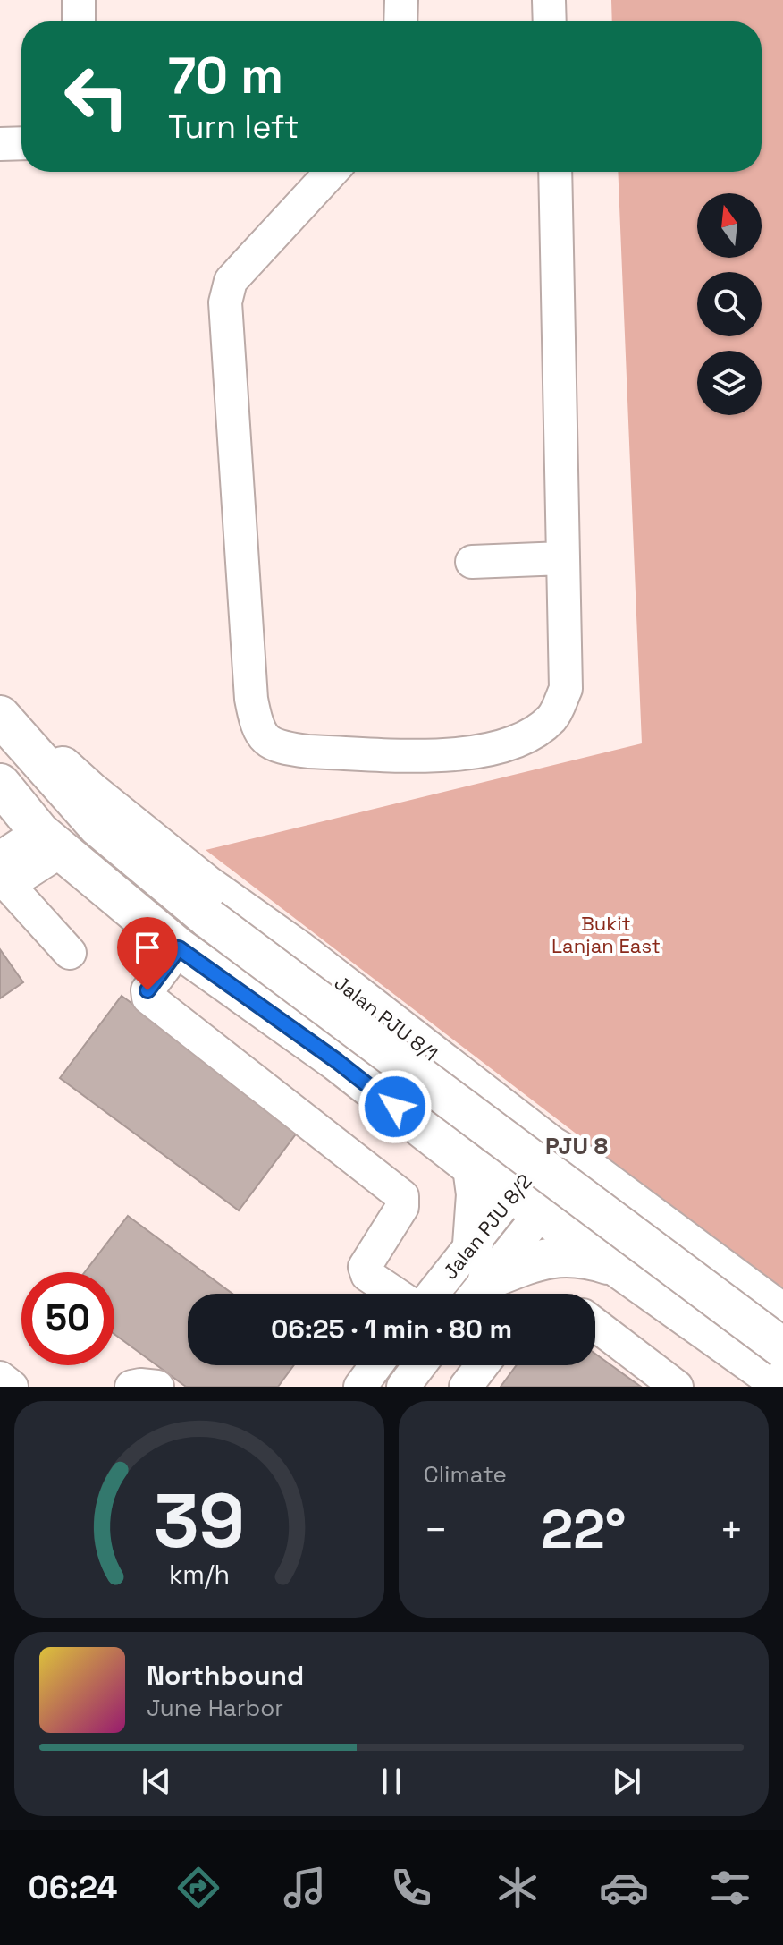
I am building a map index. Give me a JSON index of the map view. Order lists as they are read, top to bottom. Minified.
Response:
{"streets":{"main road":["Jalan PJU 8/1"],"street":["Jalan PJU 8/2"]},"crossings":[["Jalan PJU 8/1","Jalan PJU 8/2"]],"districts":["PJU 8"],"parks":["Bukit Lanjan East"],"north":"top","page":{"turn":["70 m","Turn left"],"limit":"50","trip":"06:25 · 1 min · 80 m","tile":"Climate","heat":["−","22°","+"],"song":["Northbound","June Harbor"],"tabs":"06:24","gauge":["39","km/h"]}}
